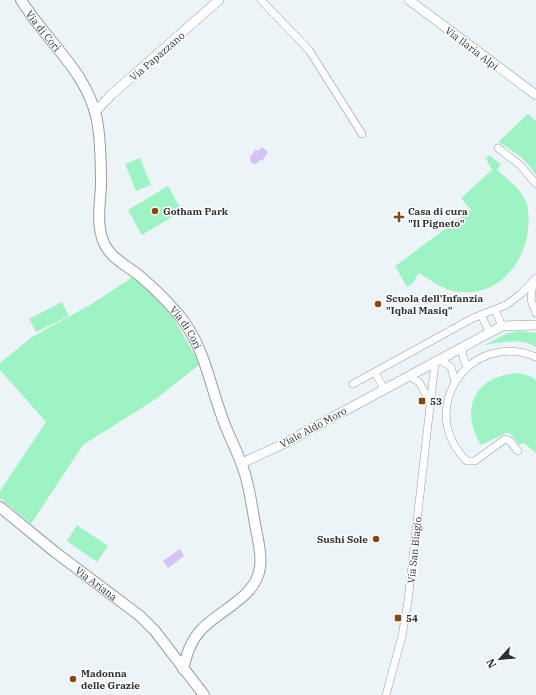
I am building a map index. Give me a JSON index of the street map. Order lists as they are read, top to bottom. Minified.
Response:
{"streets":{"main road":["Via di Cori","Via Ariana"],"street":["Via Ilaria Alpi","Via Papazzano","Viale Aldo Moro","Via San Biagio"]},"crossings":[["Via di Cori","Via Papazzano"],["Via di Cori","Viale Aldo Moro"],["Via di Cori","Via Ariana"],["Viale Aldo Moro","Via San Biagio"]],"places":{"other":["Gotham Park","Scuola dell'Infanzia \"Iqbal Masiq\"","Sushi Sole","Madonna delle Grazie"],"health":["Casa di cura \"Il Pigneto\""],"transit":["53","54"]},"north":"bottom left"}
